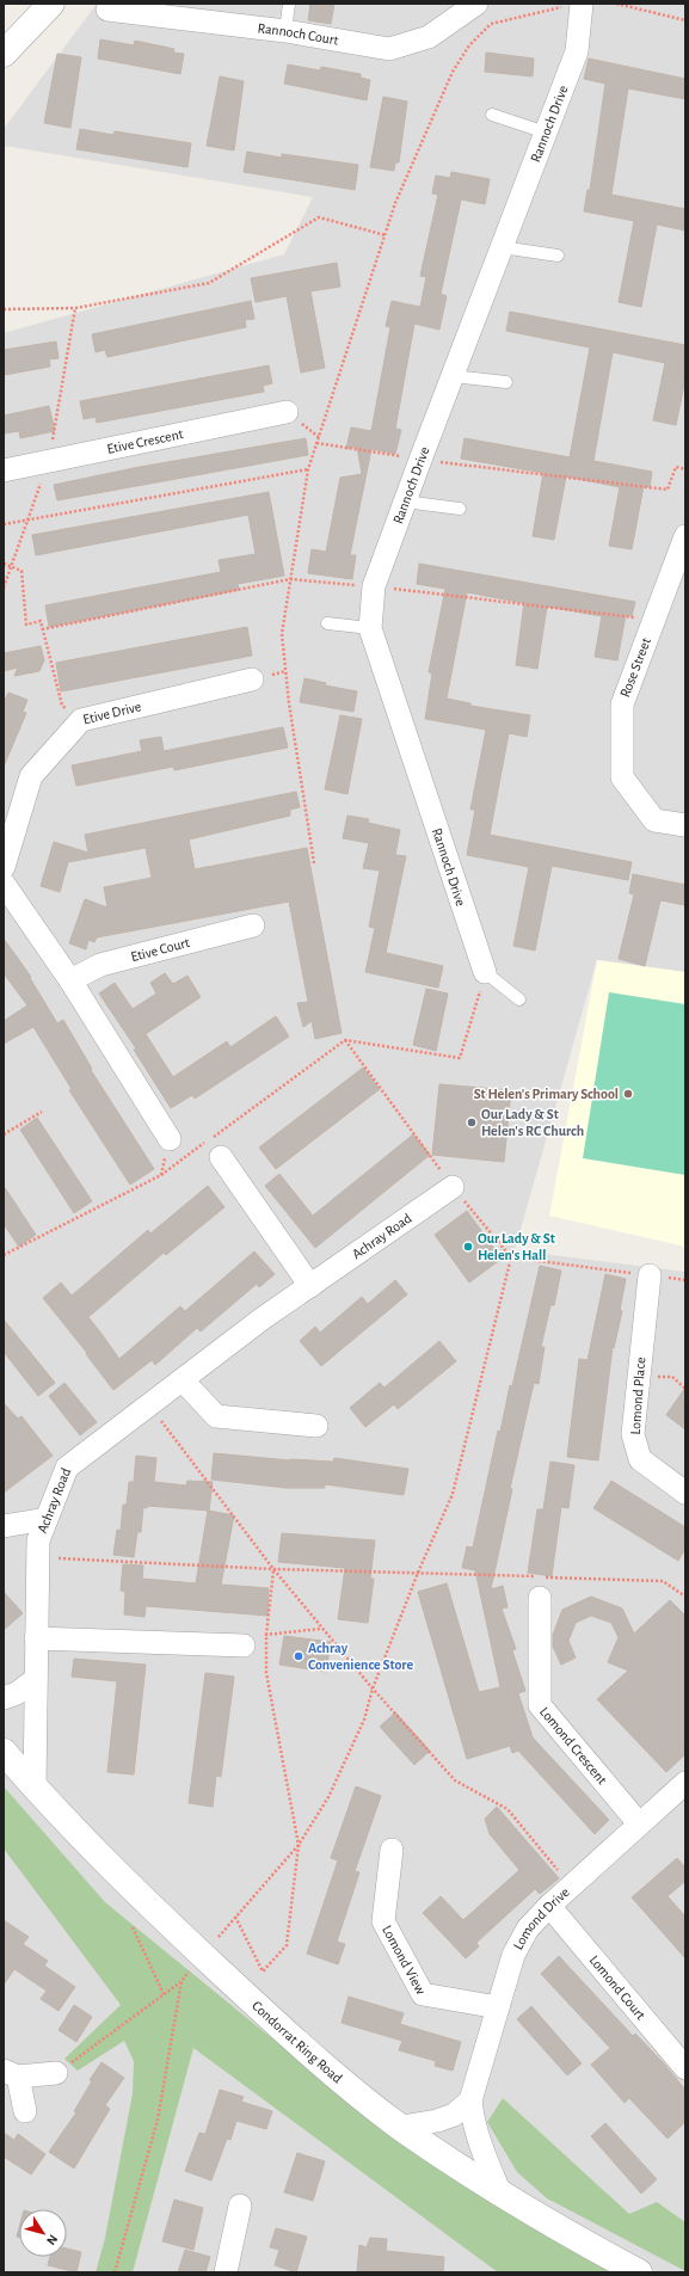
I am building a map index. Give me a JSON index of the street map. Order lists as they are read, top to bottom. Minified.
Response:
{"streets":{"street":["Rannoch Court","Rannoch Drive","Etive Crescent","Rose Street","Etive Drive","Etive Court","Achray Road","Lomond Place","Lomond Crescent","Lomond Drive","Lomond View","Lomond Court","Condorrat Ring Road"]},"crossings":[["Achray Road","Condorrat Ring Road"],["Lomond Crescent","Lomond Drive"],["Lomond Drive","Lomond View"],["Lomond Drive","Lomond Court"]],"places":["St Helen's Primary School","Our Lady & St Helen's RC Church","Our Lady & St Helen's Hall","Achray Convenience Store"],"north":"bottom right"}
